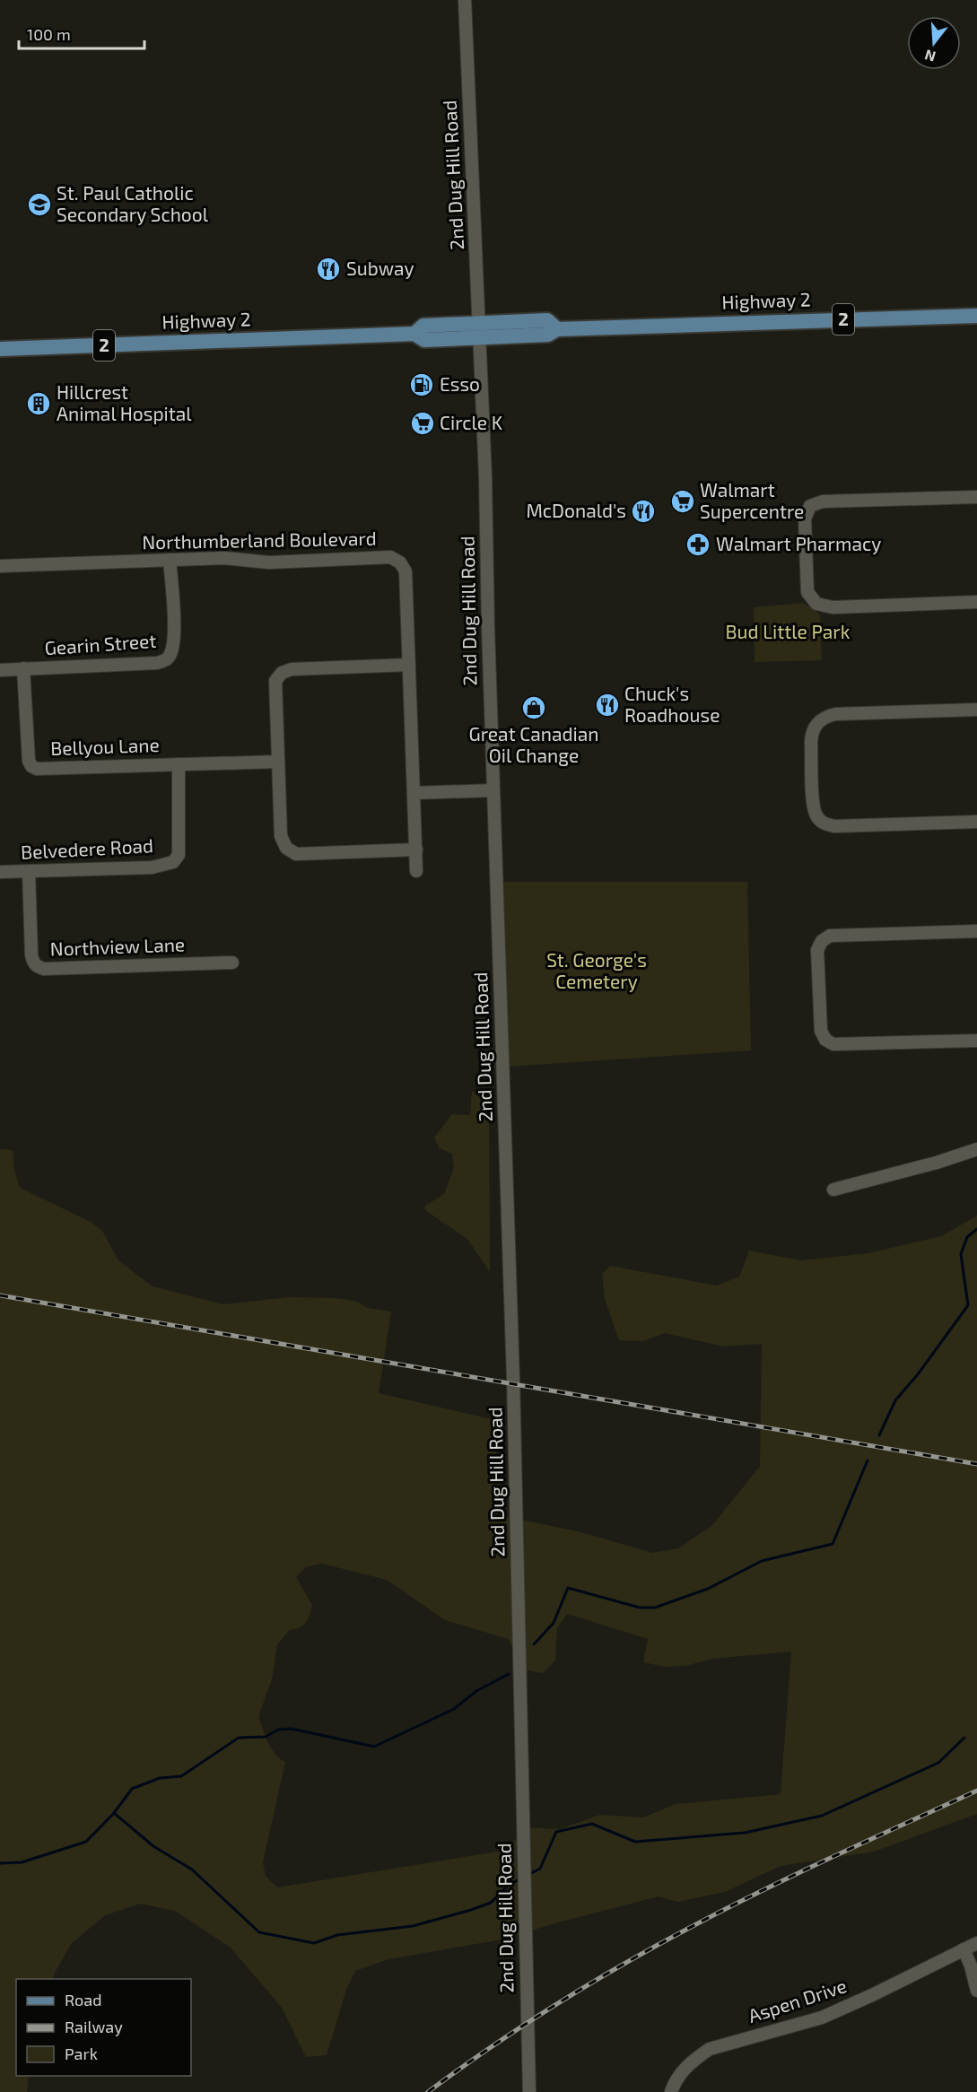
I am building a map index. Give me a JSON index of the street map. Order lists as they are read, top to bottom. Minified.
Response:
{"streets":{"main road":["Highway 2","2"],"street":["2nd Dug Hill Road","Northumberland Boulevard","Gearin Street","Bellyou Lane","Belvedere Road","Northview Lane","Aspen Drive"]},"crossings":[["2nd Dug Hill Road","Highway 2"],["Northumberland Boulevard","Gearin Street"],["Gearin Street","Bellyou Lane"],["Bellyou Lane","Belvedere Road"],["Belvedere Road","Northview Lane"]],"parks":["Bud Little Park","St. George's Cemetery"],"places":{"school or university":["St. Paul Catholic Secondary School"],"restaurant":["Subway","McDonald's","Chuck's Roadhouse"],"fuel station":["Esso"],"building":["Hillcrest Animal Hospital"],"supermarket":["Circle K","Walmart Supercentre"],"pharmacy":["Walmart Pharmacy"],"shop":["Great Canadian Oil Change"]},"legend":["Road","Railway","Park"],"scale_bar":"100 m","north":"bottom"}
